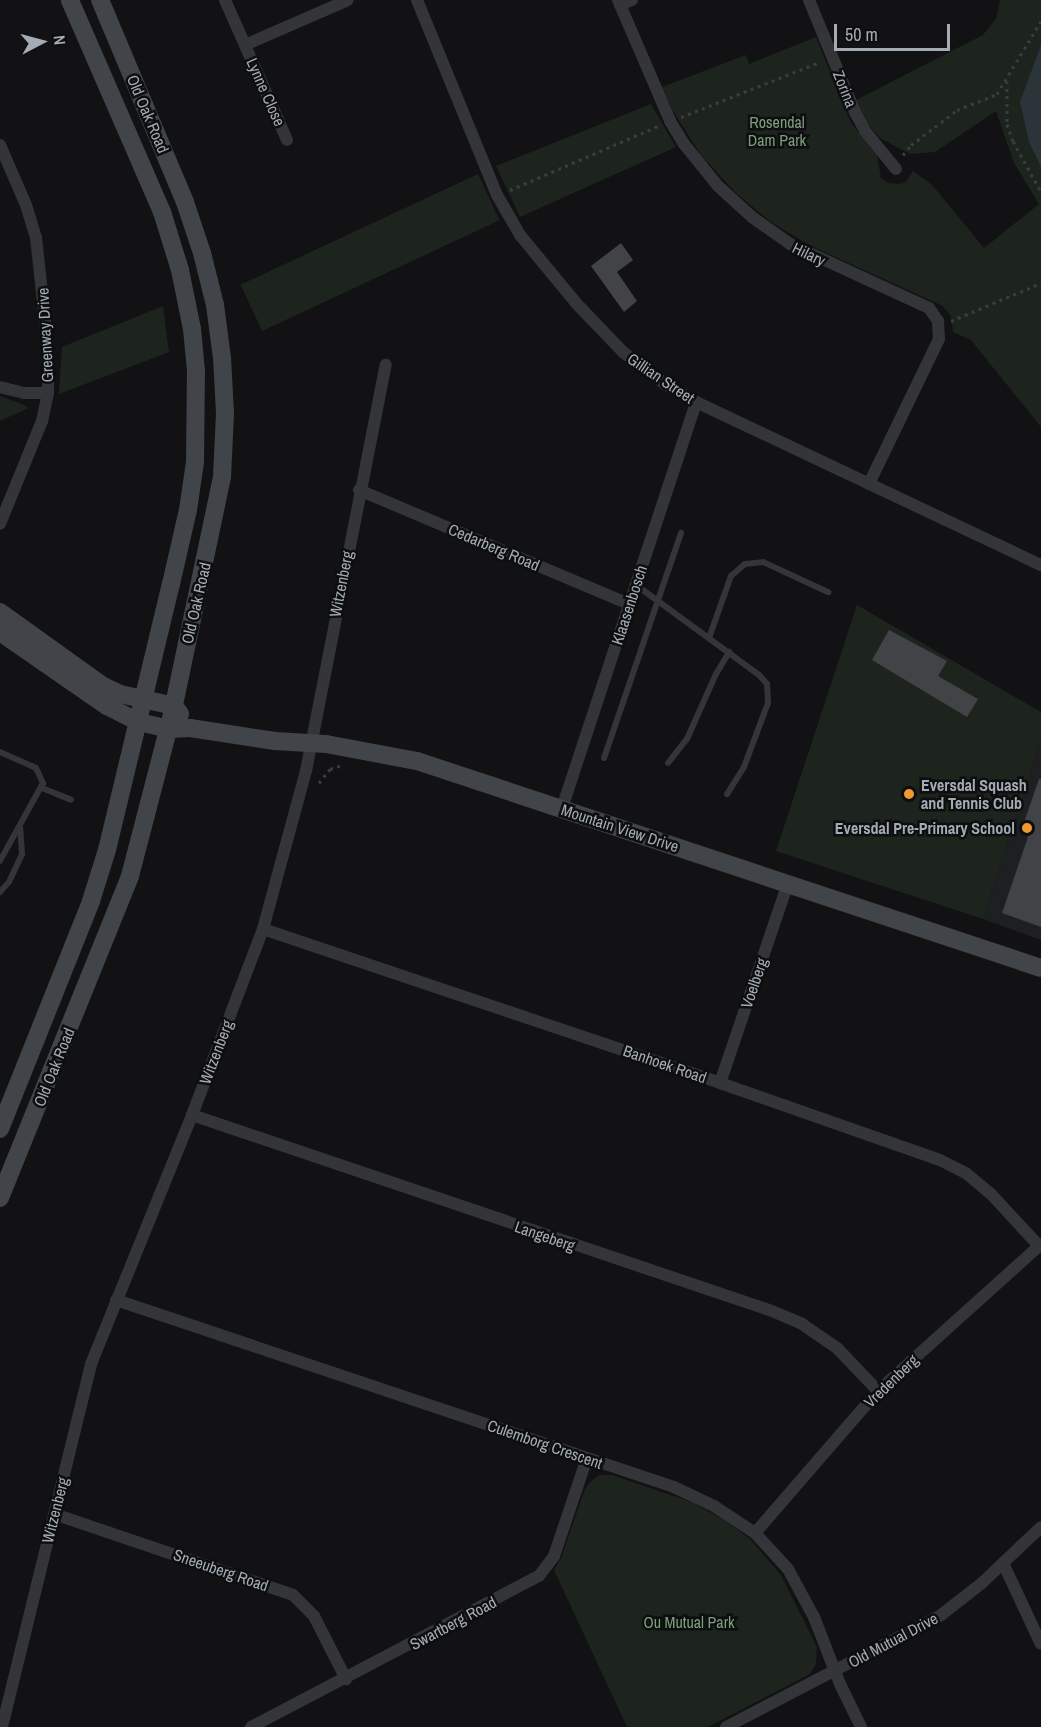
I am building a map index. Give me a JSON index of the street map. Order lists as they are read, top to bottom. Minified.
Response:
{"streets":{"main road":["Old Oak Road","Mountain View Drive"],"street":["Zorina","Lynne Close","Hilary","Greenway Drive","Gillian Street","Cedarberg Road","Witzenberg","Klaasenbosch","Voelberg","Banhoek Road","Langeberg","Vredenberg","Culemborg Crescent","Sneeuberg Road","Swartberg Road","Old Mutual Drive"]},"crossings":[["Old Oak Road","Mountain View Drive"],["Gillian Street","Klaasenbosch"],["Cedarberg Road","Witzenberg"],["Cedarberg Road","Klaasenbosch"],["Witzenberg","Mountain View Drive"],["Witzenberg","Banhoek Road"],["Witzenberg","Langeberg"],["Witzenberg","Culemborg Crescent"],["Witzenberg","Sneeuberg Road"],["Klaasenbosch","Mountain View Drive"],["Mountain View Drive","Voelberg"],["Voelberg","Banhoek Road"],["Banhoek Road","Vredenberg"],["Langeberg","Vredenberg"],["Vredenberg","Culemborg Crescent"],["Culemborg Crescent","Swartberg Road"],["Culemborg Crescent","Old Mutual Drive"],["Sneeuberg Road","Swartberg Road"]],"parks":["Rosendal Dam Park","Ou Mutual Park"],"places":["Eversdal Squash and Tennis Club","Eversdal Pre-Primary School"],"scale_bar":"50 m","north":"right"}
